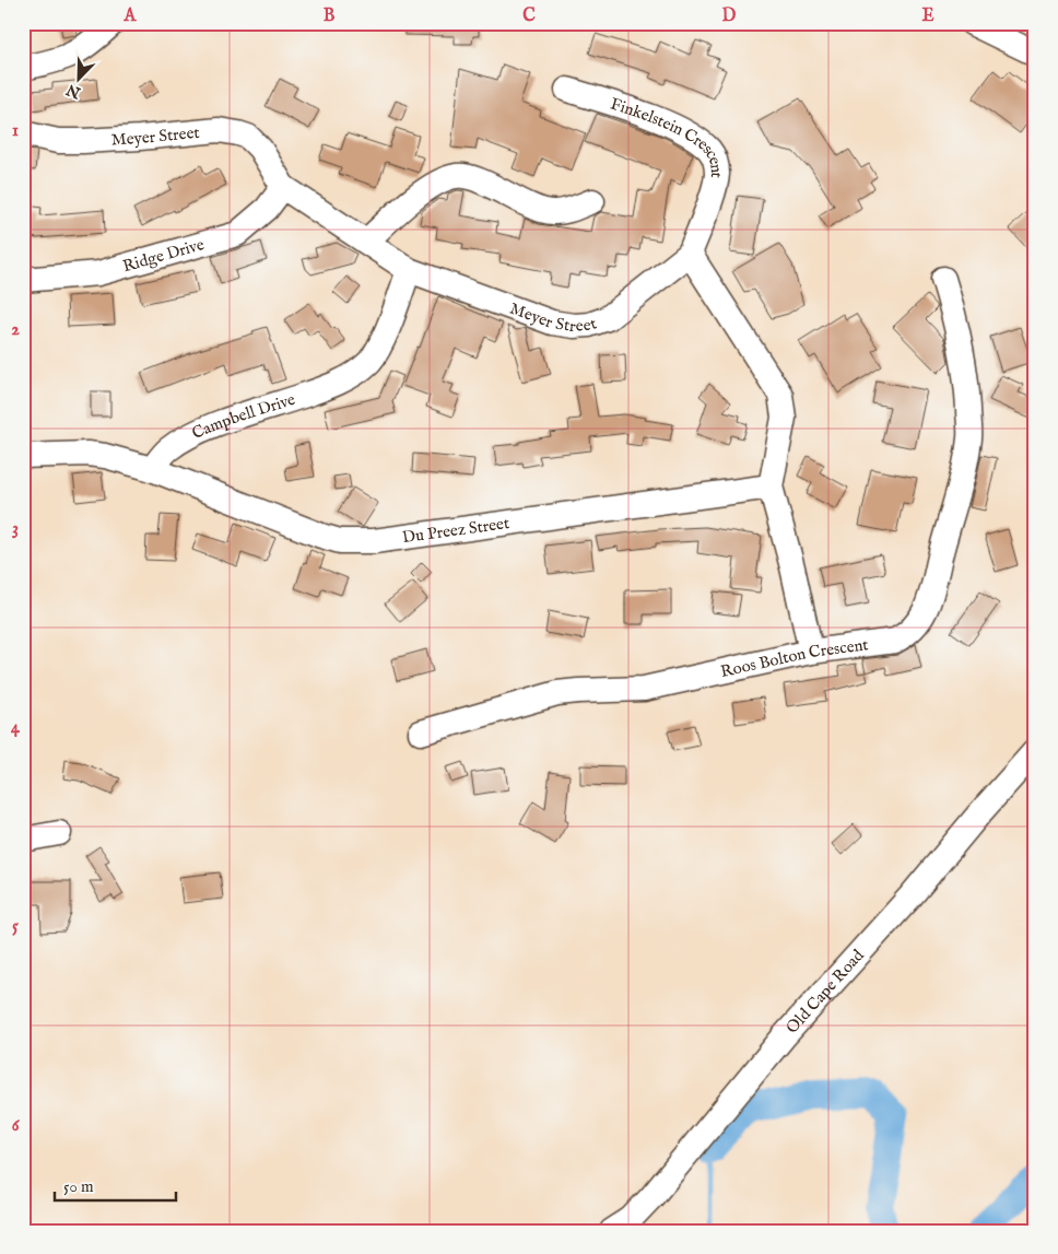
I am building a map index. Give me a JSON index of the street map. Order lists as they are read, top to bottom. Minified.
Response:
{"streets":{"street":["Meyer Street","Finkelstein Crescent","Ridge Drive","Campbell Drive","Du Preez Street","Roos Bolton Crescent","Old Cape Road"]},"crossings":[["Meyer Street","Finkelstein Crescent"],["Meyer Street","Ridge Drive"],["Meyer Street","Campbell Drive"],["Campbell Drive","Du Preez Street"]],"scale_bar":"50 m","north":"bottom left","grid":{"columns":["A","B","C","D","E"],"rows":["1","2","3","4","5","6"]}}
